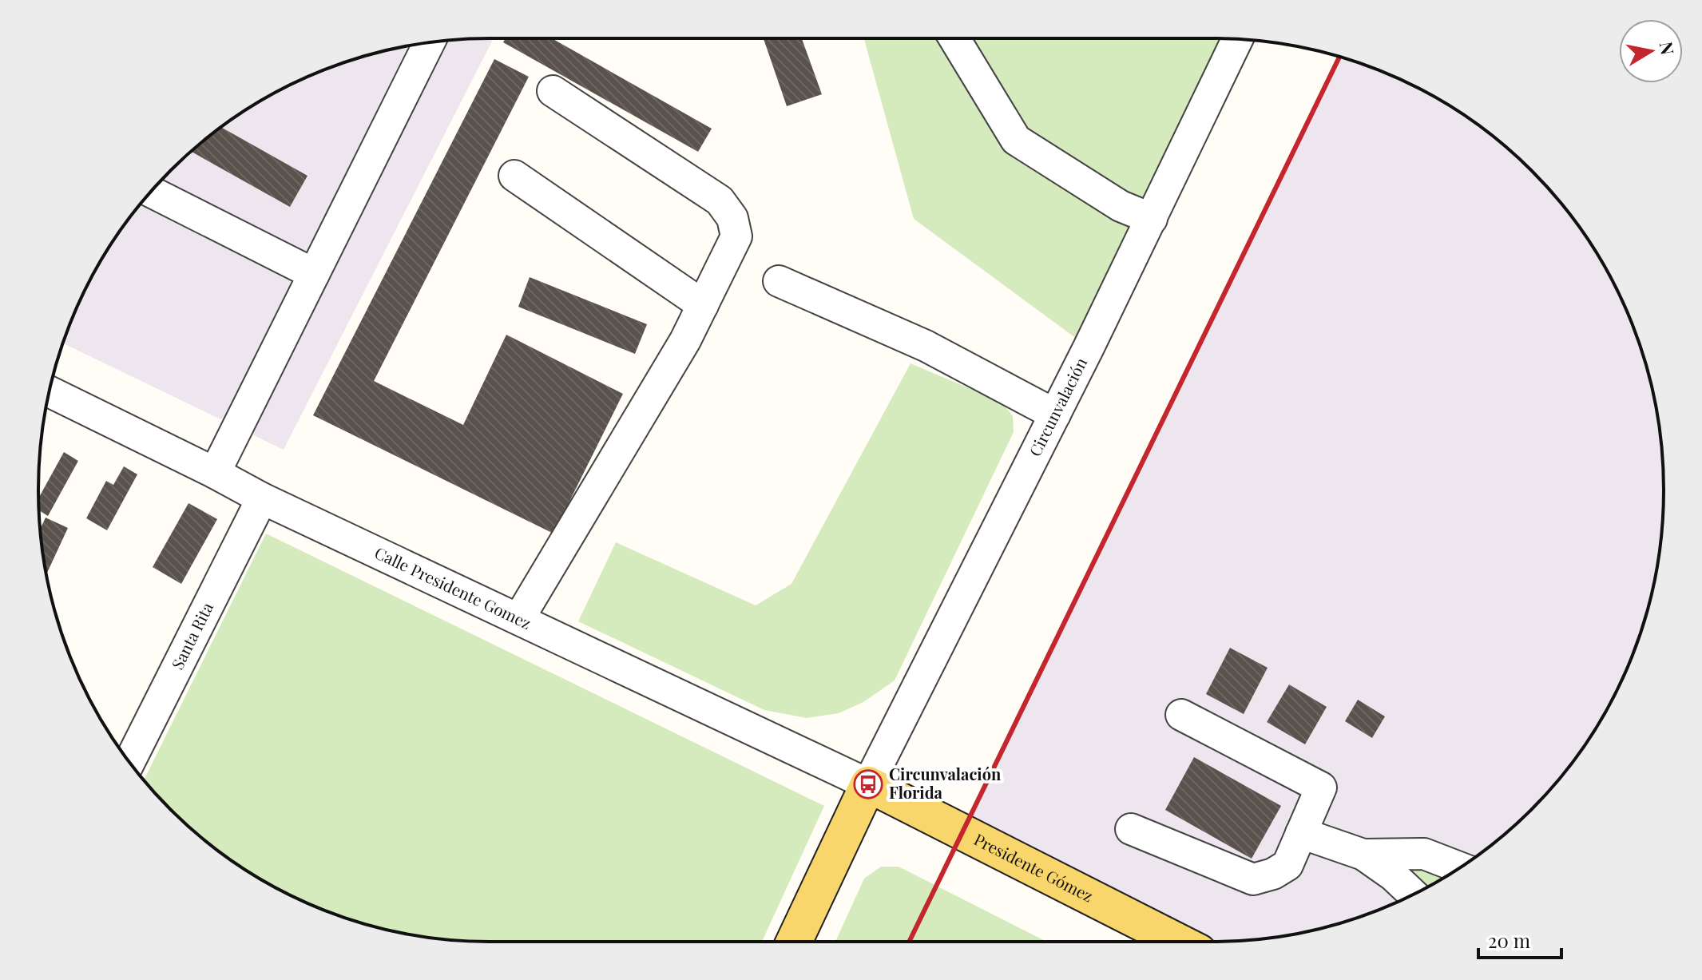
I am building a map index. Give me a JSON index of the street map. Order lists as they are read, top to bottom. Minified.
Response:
{"streets":{"main road":["Presidente Gómez"],"street":["Circunvalación","Calle Presidente Gomez","Santa Rita"]},"crossings":[["Circunvalación","Calle Presidente Gomez"],["Circunvalación","Presidente Gómez"],["Calle Presidente Gomez","Santa Rita"],["Calle Presidente Gomez","Presidente Gómez"]],"places":{"bus stop":["Circunvalación Florida"]},"scale_bar":"20 m","north":"right"}
